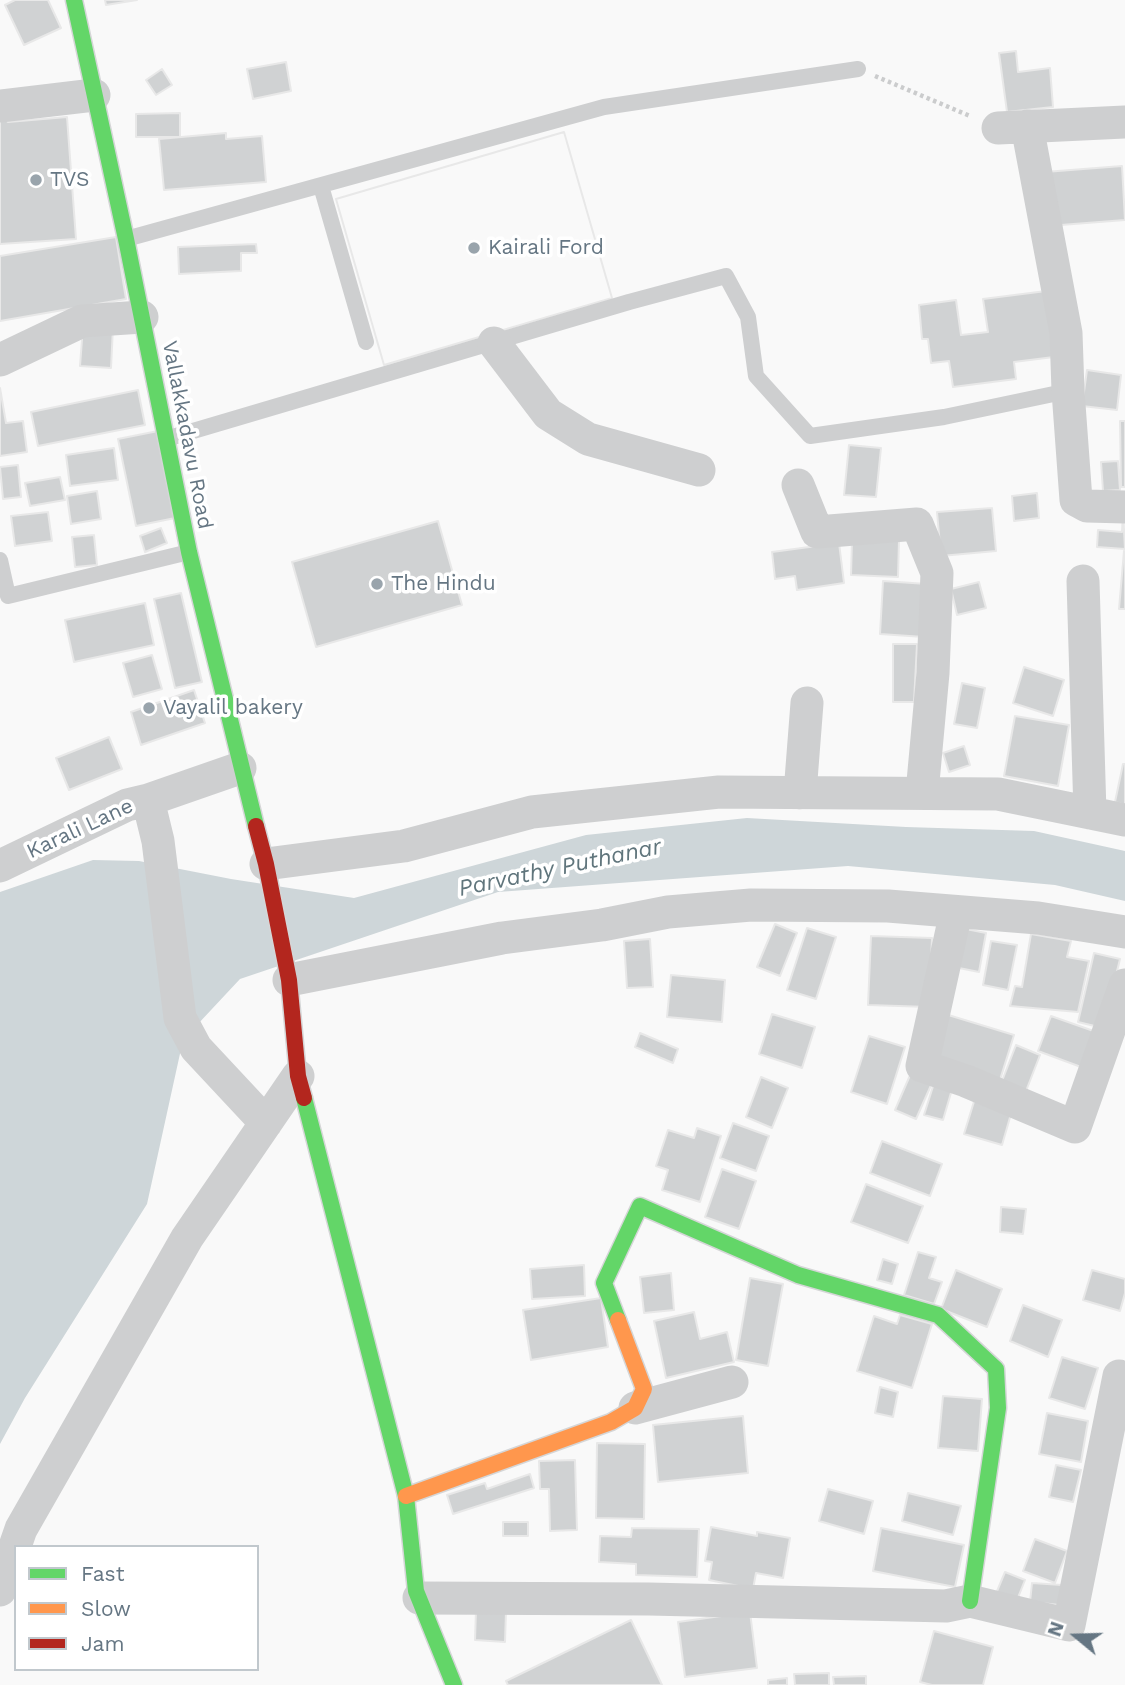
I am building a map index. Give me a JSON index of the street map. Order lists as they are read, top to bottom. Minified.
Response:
{"streets":{"street":["Vallakkadavu Road","Karali Lane"]},"crossings":[["Vallakkadavu Road","Karali Lane"]],"water":["Parvathy Puthanar"],"places":["TVS","Kairali Ford","The Hindu","Vayalil bakery"],"legend":["Fast","Slow","Jam"],"north":"left"}
